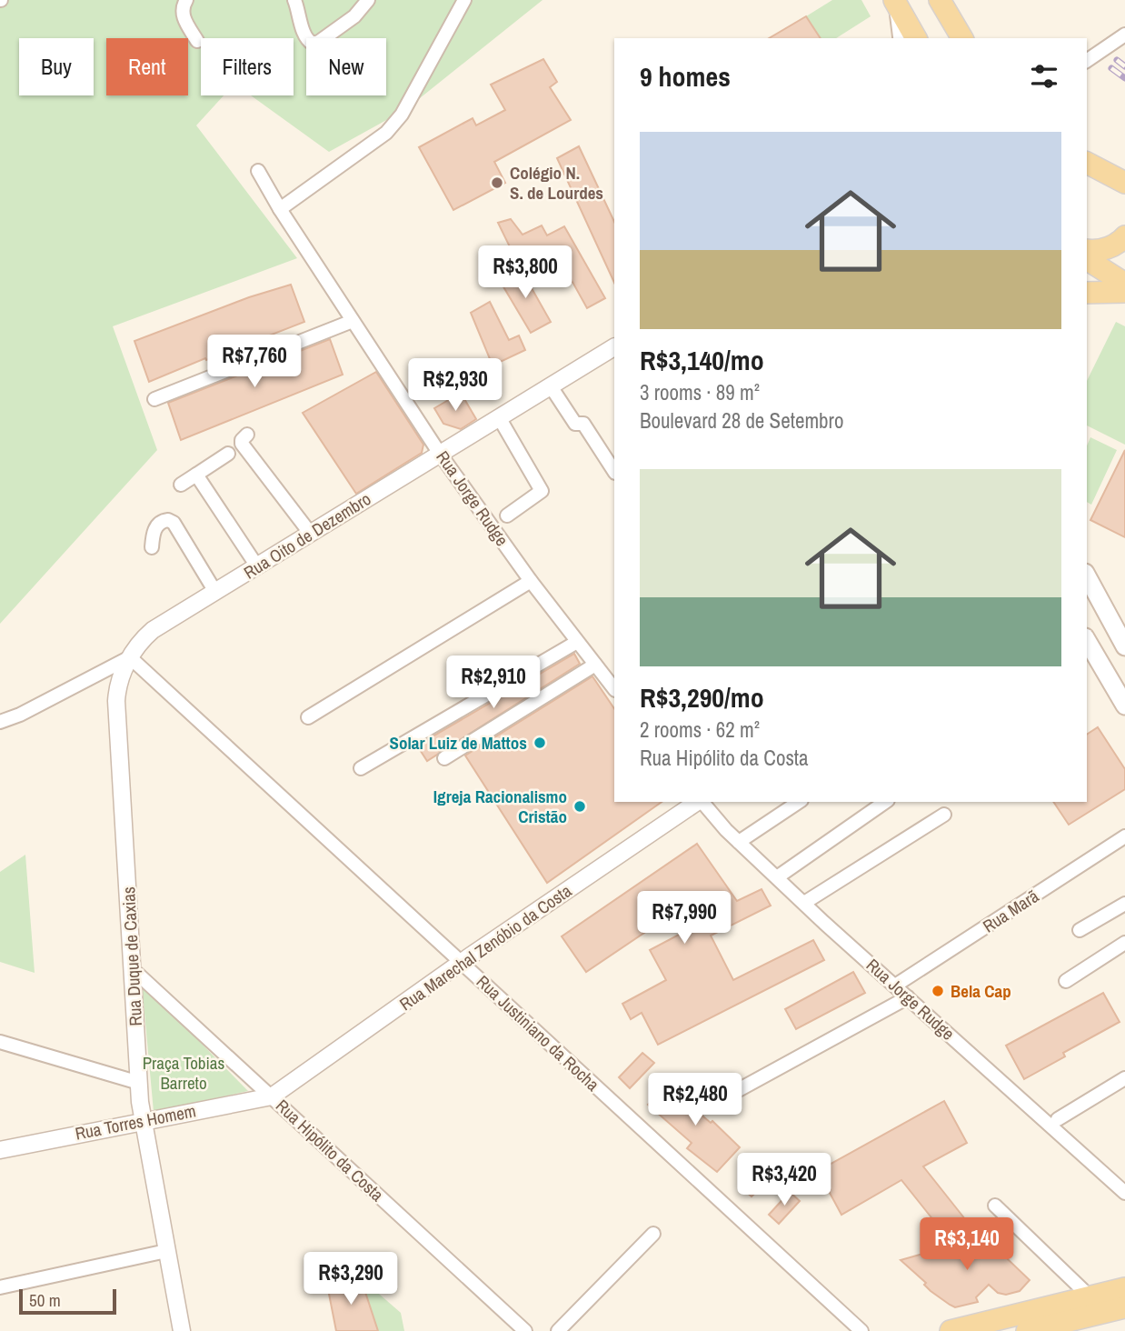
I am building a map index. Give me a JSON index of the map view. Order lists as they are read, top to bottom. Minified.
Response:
{"streets":{"street":["Rua Jorge Rudge","Rua Oito de Dezembro","Rua Marã","Rua Marechal Zenóbio da Costa","Rua Duque de Caxias","Rua Justiniano da Rocha","Rua Torres Homem","Rua Hipólito da Costa"]},"crossings":[["Rua Jorge Rudge","Rua Oito de Dezembro"],["Rua Jorge Rudge","Rua Marã"],["Rua Oito de Dezembro","Rua Duque de Caxias"],["Rua Oito de Dezembro","Rua Justiniano da Rocha"],["Rua Marechal Zenóbio da Costa","Rua Justiniano da Rocha"],["Rua Marechal Zenóbio da Costa","Rua Torres Homem"],["Rua Marechal Zenóbio da Costa","Rua Hipólito da Costa"],["Rua Duque de Caxias","Rua Justiniano da Rocha"],["Rua Duque de Caxias","Rua Torres Homem"],["Rua Duque de Caxias","Rua Hipólito da Costa"],["Rua Torres Homem","Rua Hipólito da Costa"]],"parks":["Praça Tobias Barreto"],"places":["Colégio N. S. de Lourdes","Solar Luiz de Mattos","Igreja Racionalismo Cristão","Bela Cap"],"scale_bar":"50 m","page":{"chip":["Buy","Rent","Filters","New"],"heading":"9 homes","list":[{"name":"R$3,140/mo","note":"3 rooms · 89 m² · Boulevard 28 de Setembro"},{"name":"R$3,290/mo","note":"2 rooms · 62 m² · Rua Hipólito da Costa"}],"price":["R$3,800","R$7,760","R$2,930","R$2,910","R$7,990","R$2,480","R$3,420","R$3,140","R$3,290"],"scale":"50 m"}}
